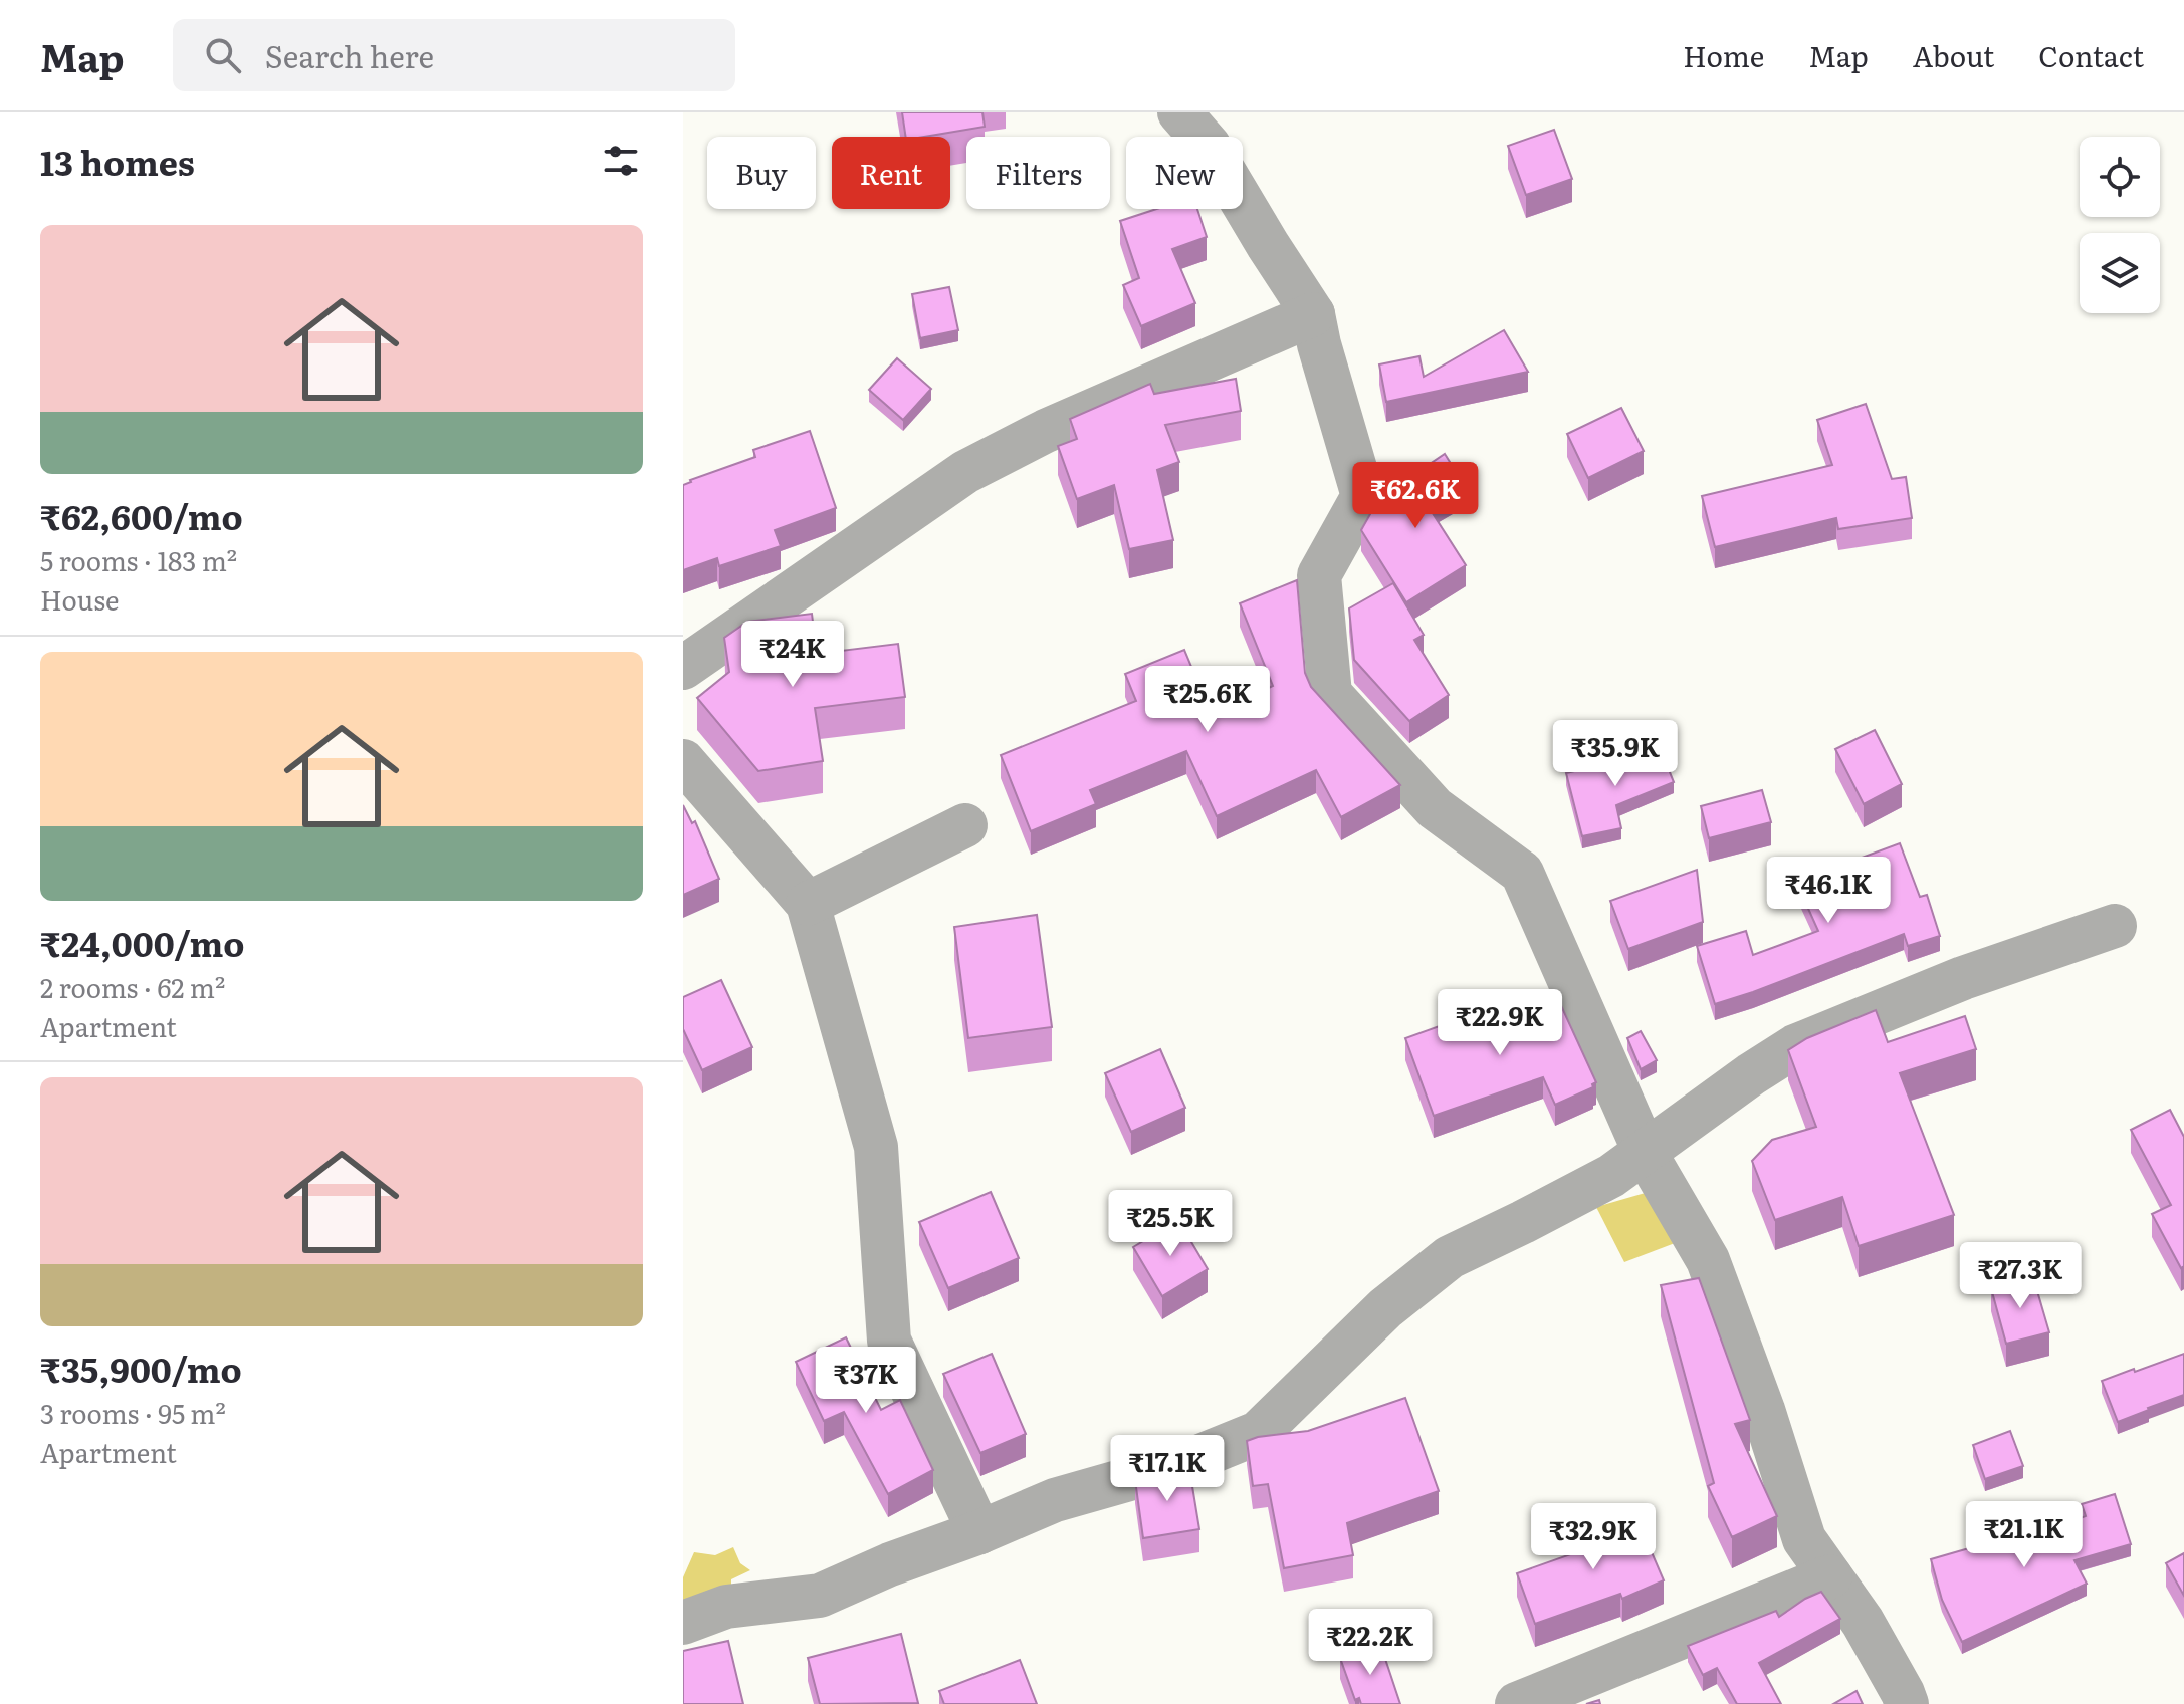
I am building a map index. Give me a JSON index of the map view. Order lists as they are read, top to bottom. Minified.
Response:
{"page":{"header":"Map","search":"Search here","nav":["Home","Map","About","Contact"],"heading":"13 homes","chip":["Buy","Rent","Filters","New"],"list":[{"name":"₹62,600/mo","note":"5 rooms · 183 m² · House"},{"name":"₹24,000/mo","note":"2 rooms · 62 m² · Apartment"},{"name":"₹35,900/mo","note":"3 rooms · 95 m² · Apartment"}],"price":["₹62.6K","₹24K","₹25.6K","₹35.9K","₹46.1K","₹22.9K","₹25.5K","₹27.3K","₹37K","₹17.1K","₹21.1K","₹32.9K","₹22.2K"]}}
